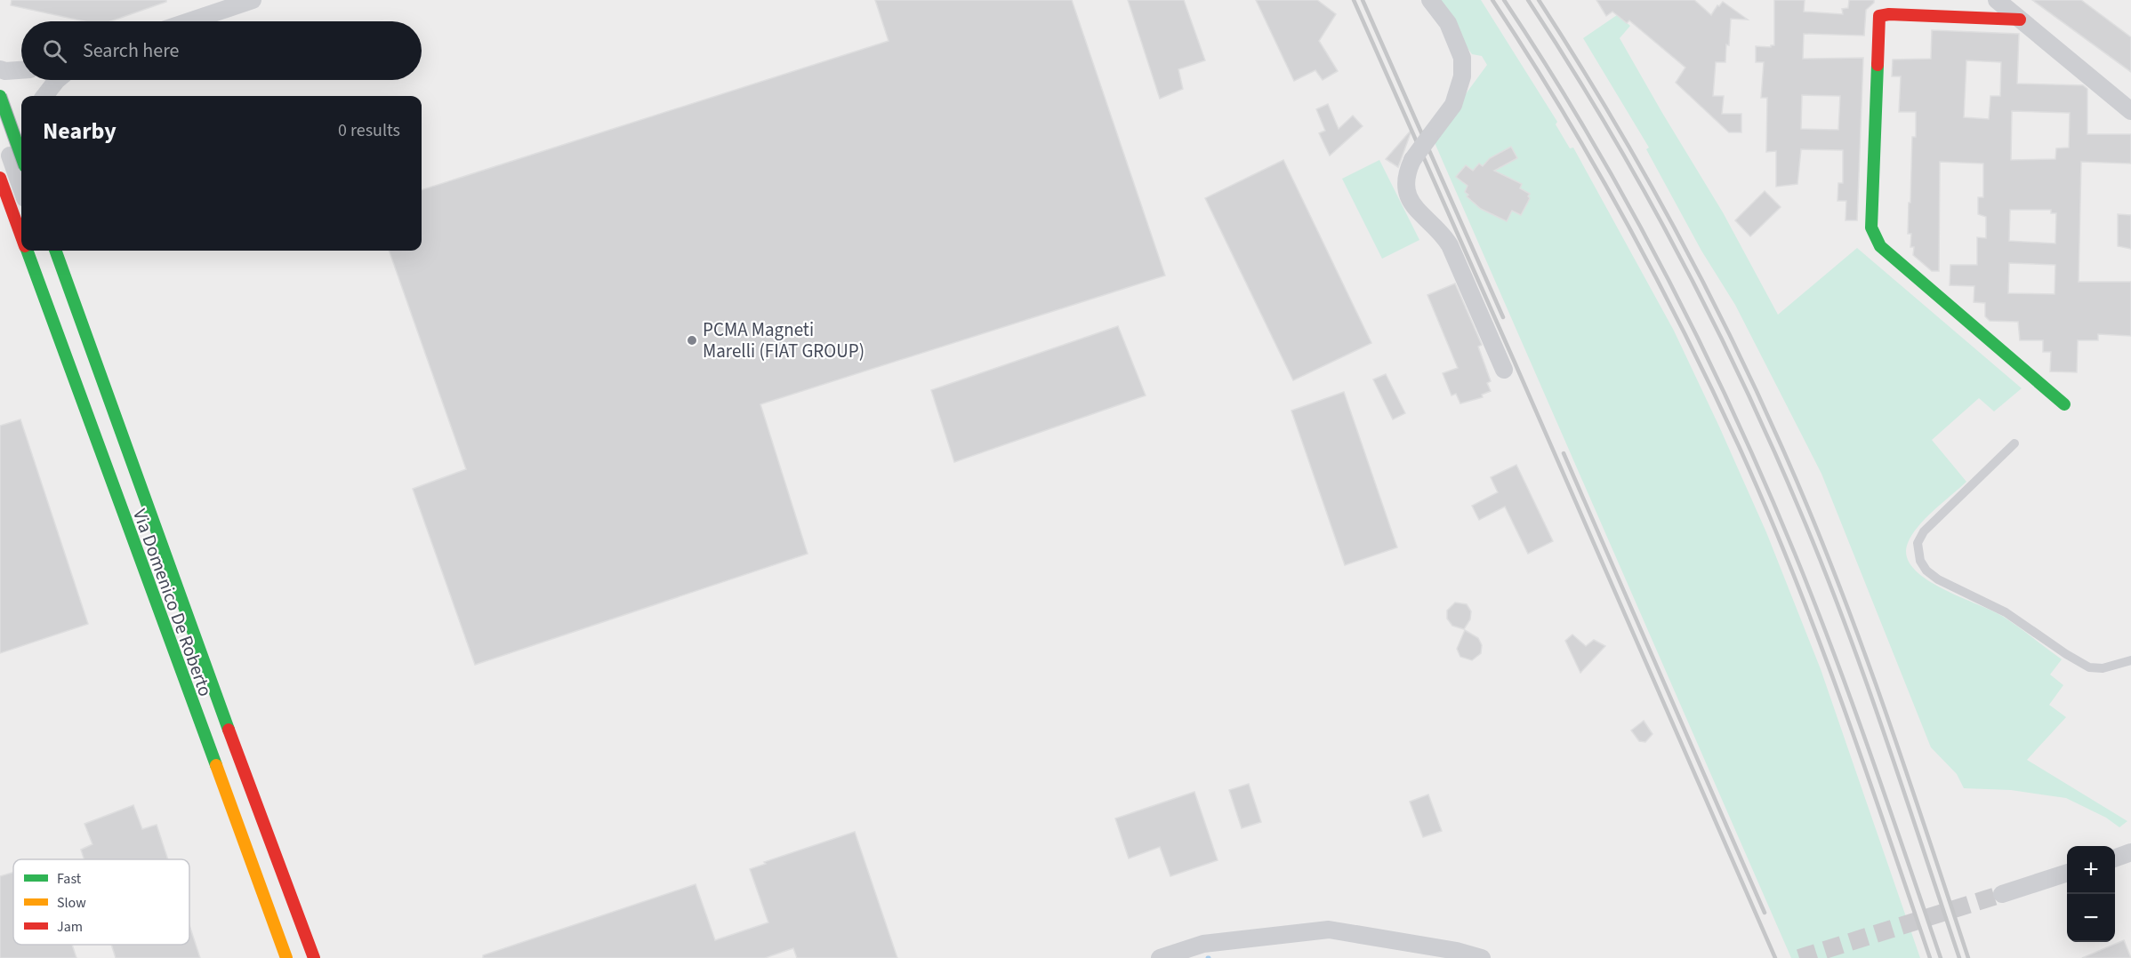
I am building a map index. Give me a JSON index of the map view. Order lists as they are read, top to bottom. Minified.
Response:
{"streets":{"main road":["Via Domenico De Roberto"]},"places":["PCMA Magneti Marelli (FIAT GROUP)"],"legend":["Fast","Slow","Jam"],"page":{"search":"Search here","heading":["Nearby","0 results"],"map_buttons":["+","−"]}}
